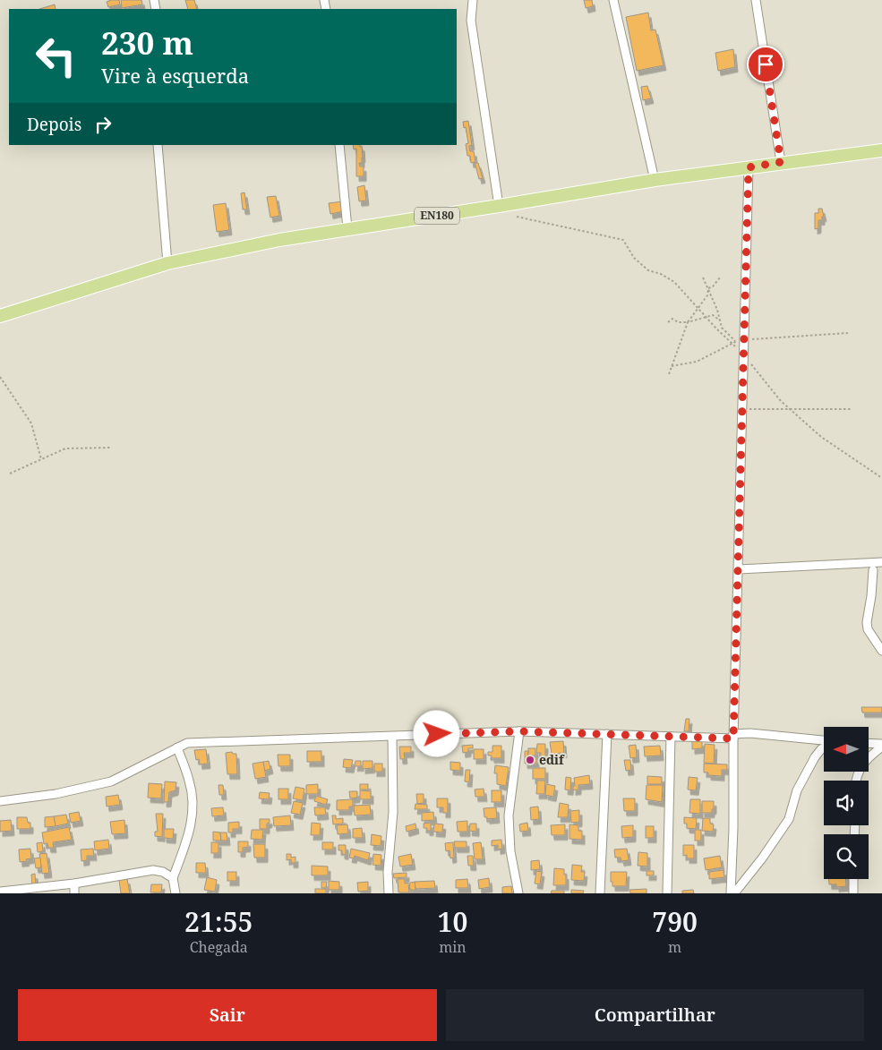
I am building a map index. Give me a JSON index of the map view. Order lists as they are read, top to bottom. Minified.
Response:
{"streets":{"main road":["EN180"]},"places":["edif"],"north":"left","page":{"turn":["230 m","Vire à esquerda"],"then":"Depois","eta":["21:55","Chegada","10","min","790","m"],"buttons":["Sair","Compartilhar"]}}
